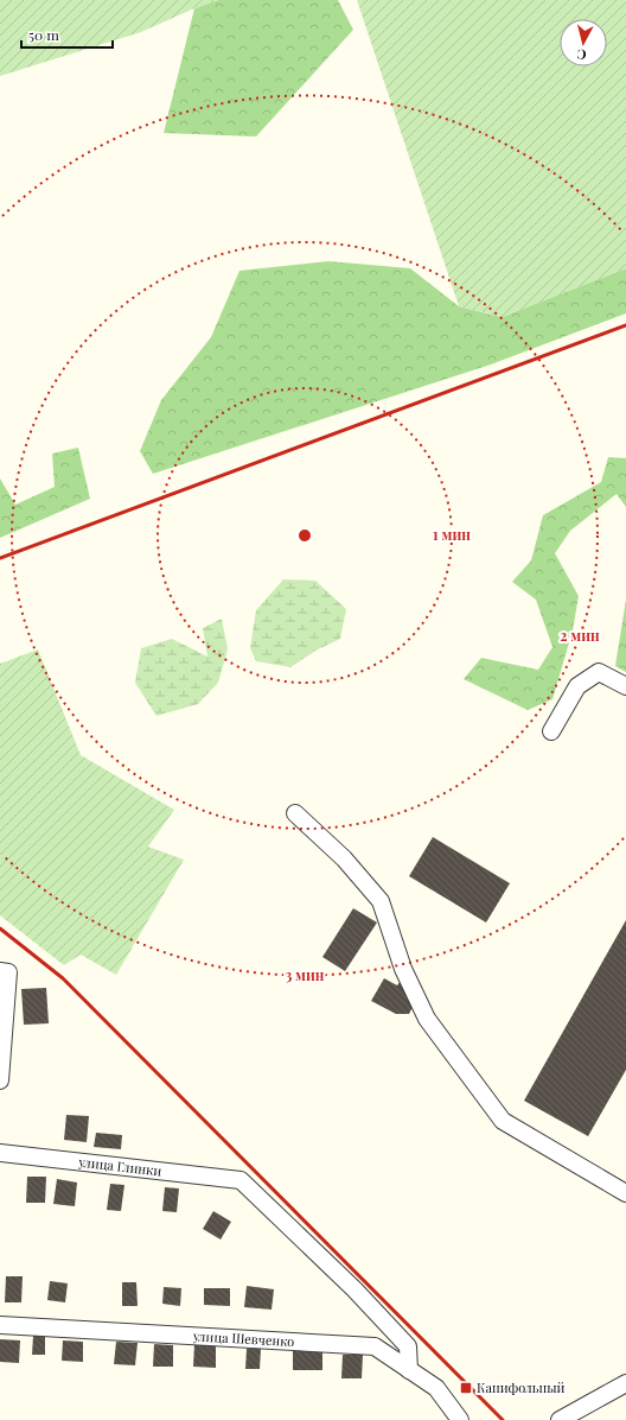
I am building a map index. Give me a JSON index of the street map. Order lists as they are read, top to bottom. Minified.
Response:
{"streets":{"street":["улица Глинки","улица Шевченко"]},"crossings":[["улица Глинки","улица Шевченко"]],"places":{"transit":["Канифольный"]},"scale_bar":"50 m","north":"bottom","rings":["1 мин","2 мин","3 мин"]}
